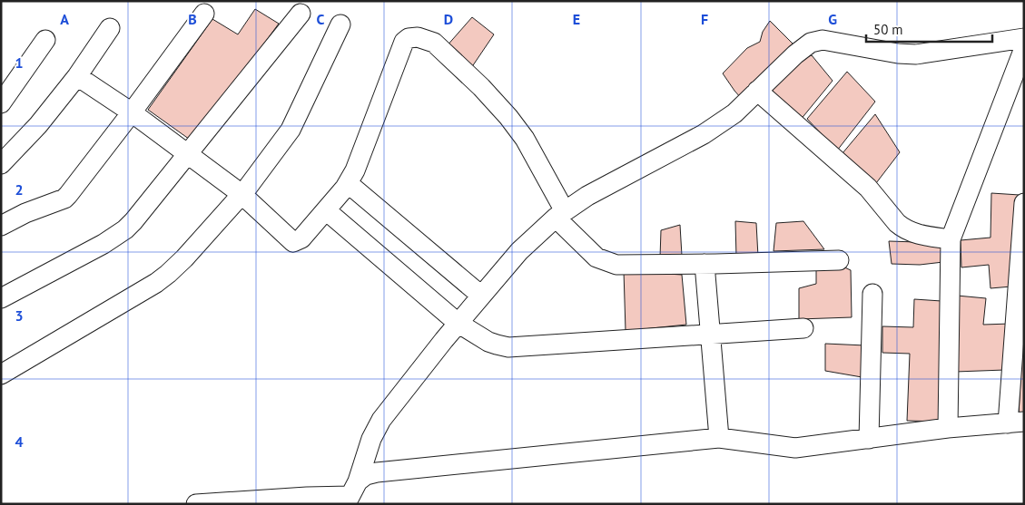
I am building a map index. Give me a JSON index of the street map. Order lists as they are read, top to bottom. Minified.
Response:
{"scale_bar":"50 m","grid":{"columns":["A","B","C","D","E","F","G"],"rows":["1","2","3","4"]}}
